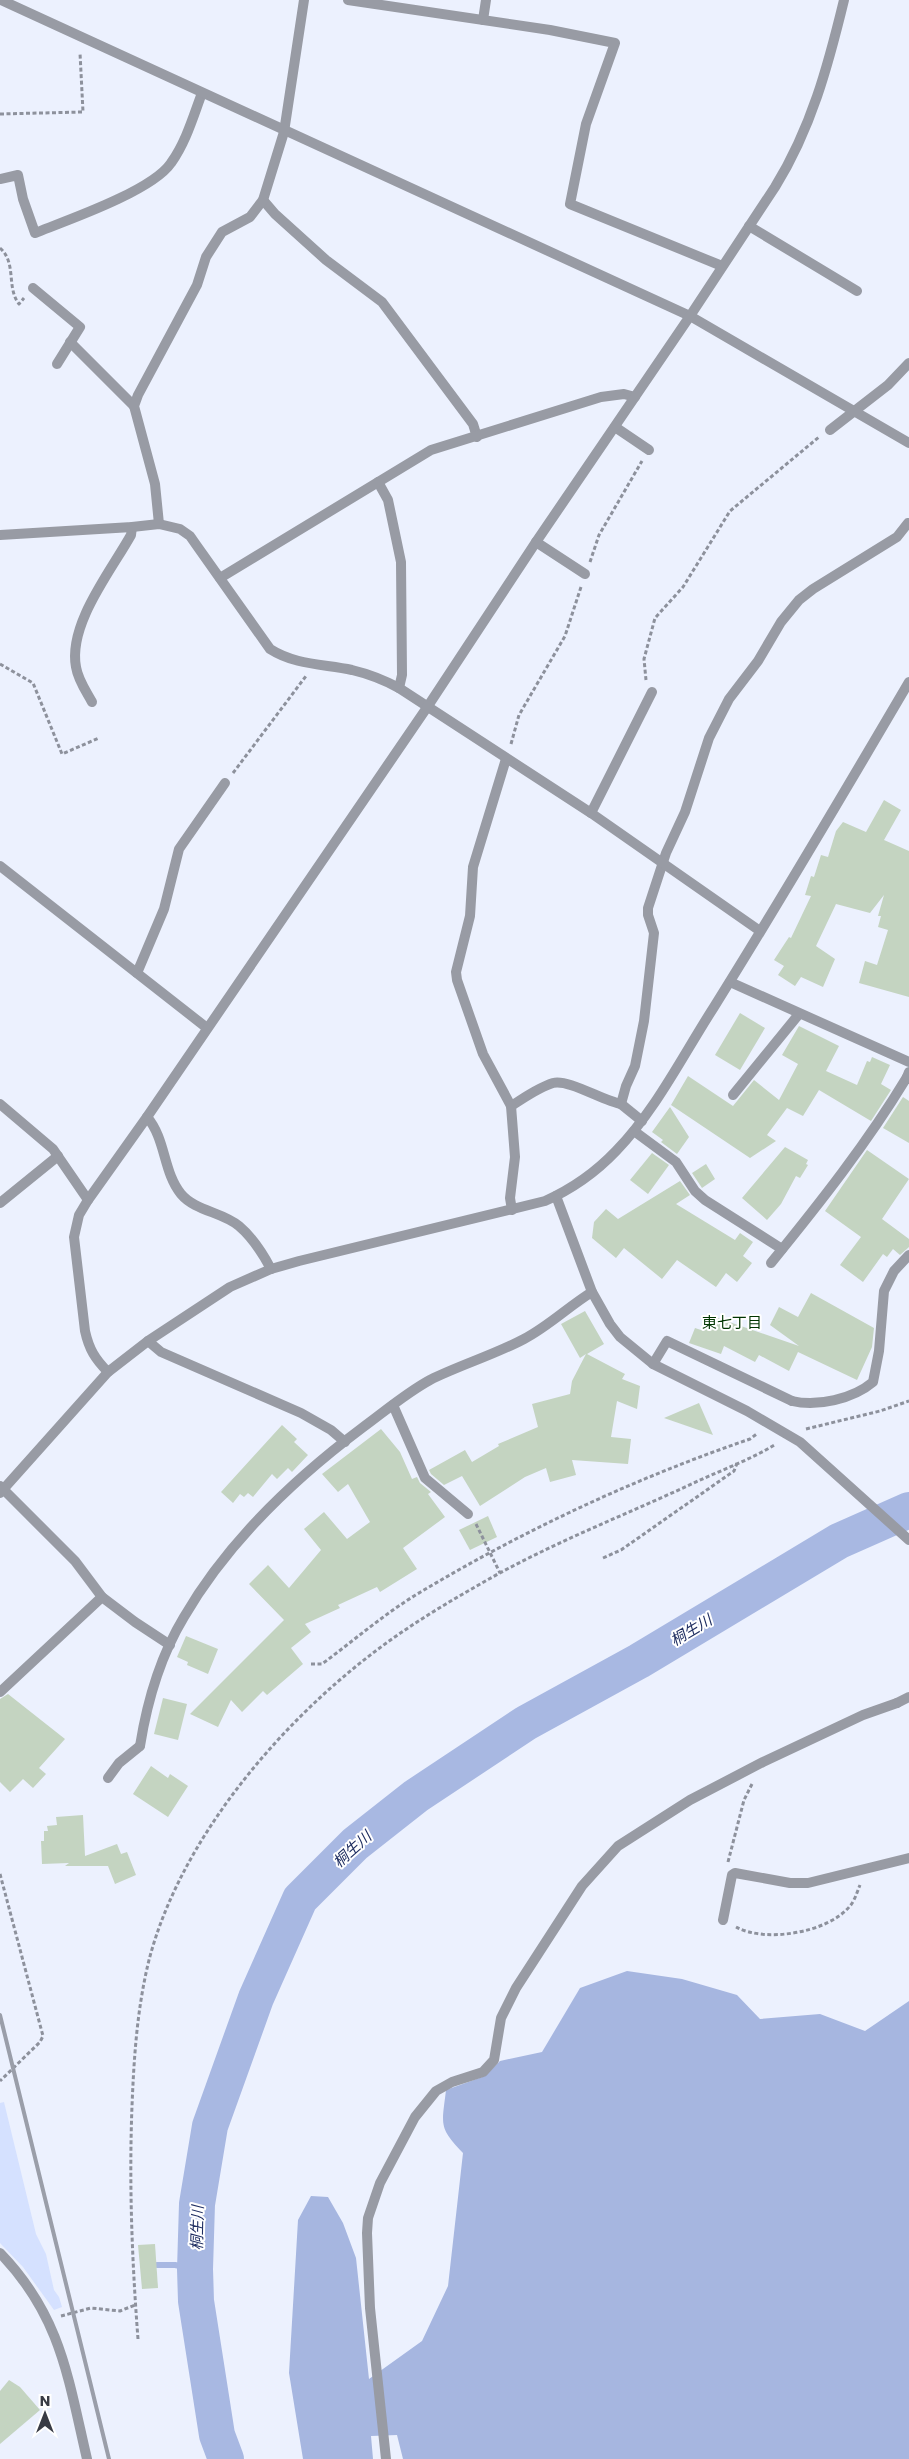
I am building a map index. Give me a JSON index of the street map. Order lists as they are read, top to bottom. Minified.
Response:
{"districts":["東七丁目"],"water":["桐生川"],"north":"top"}
